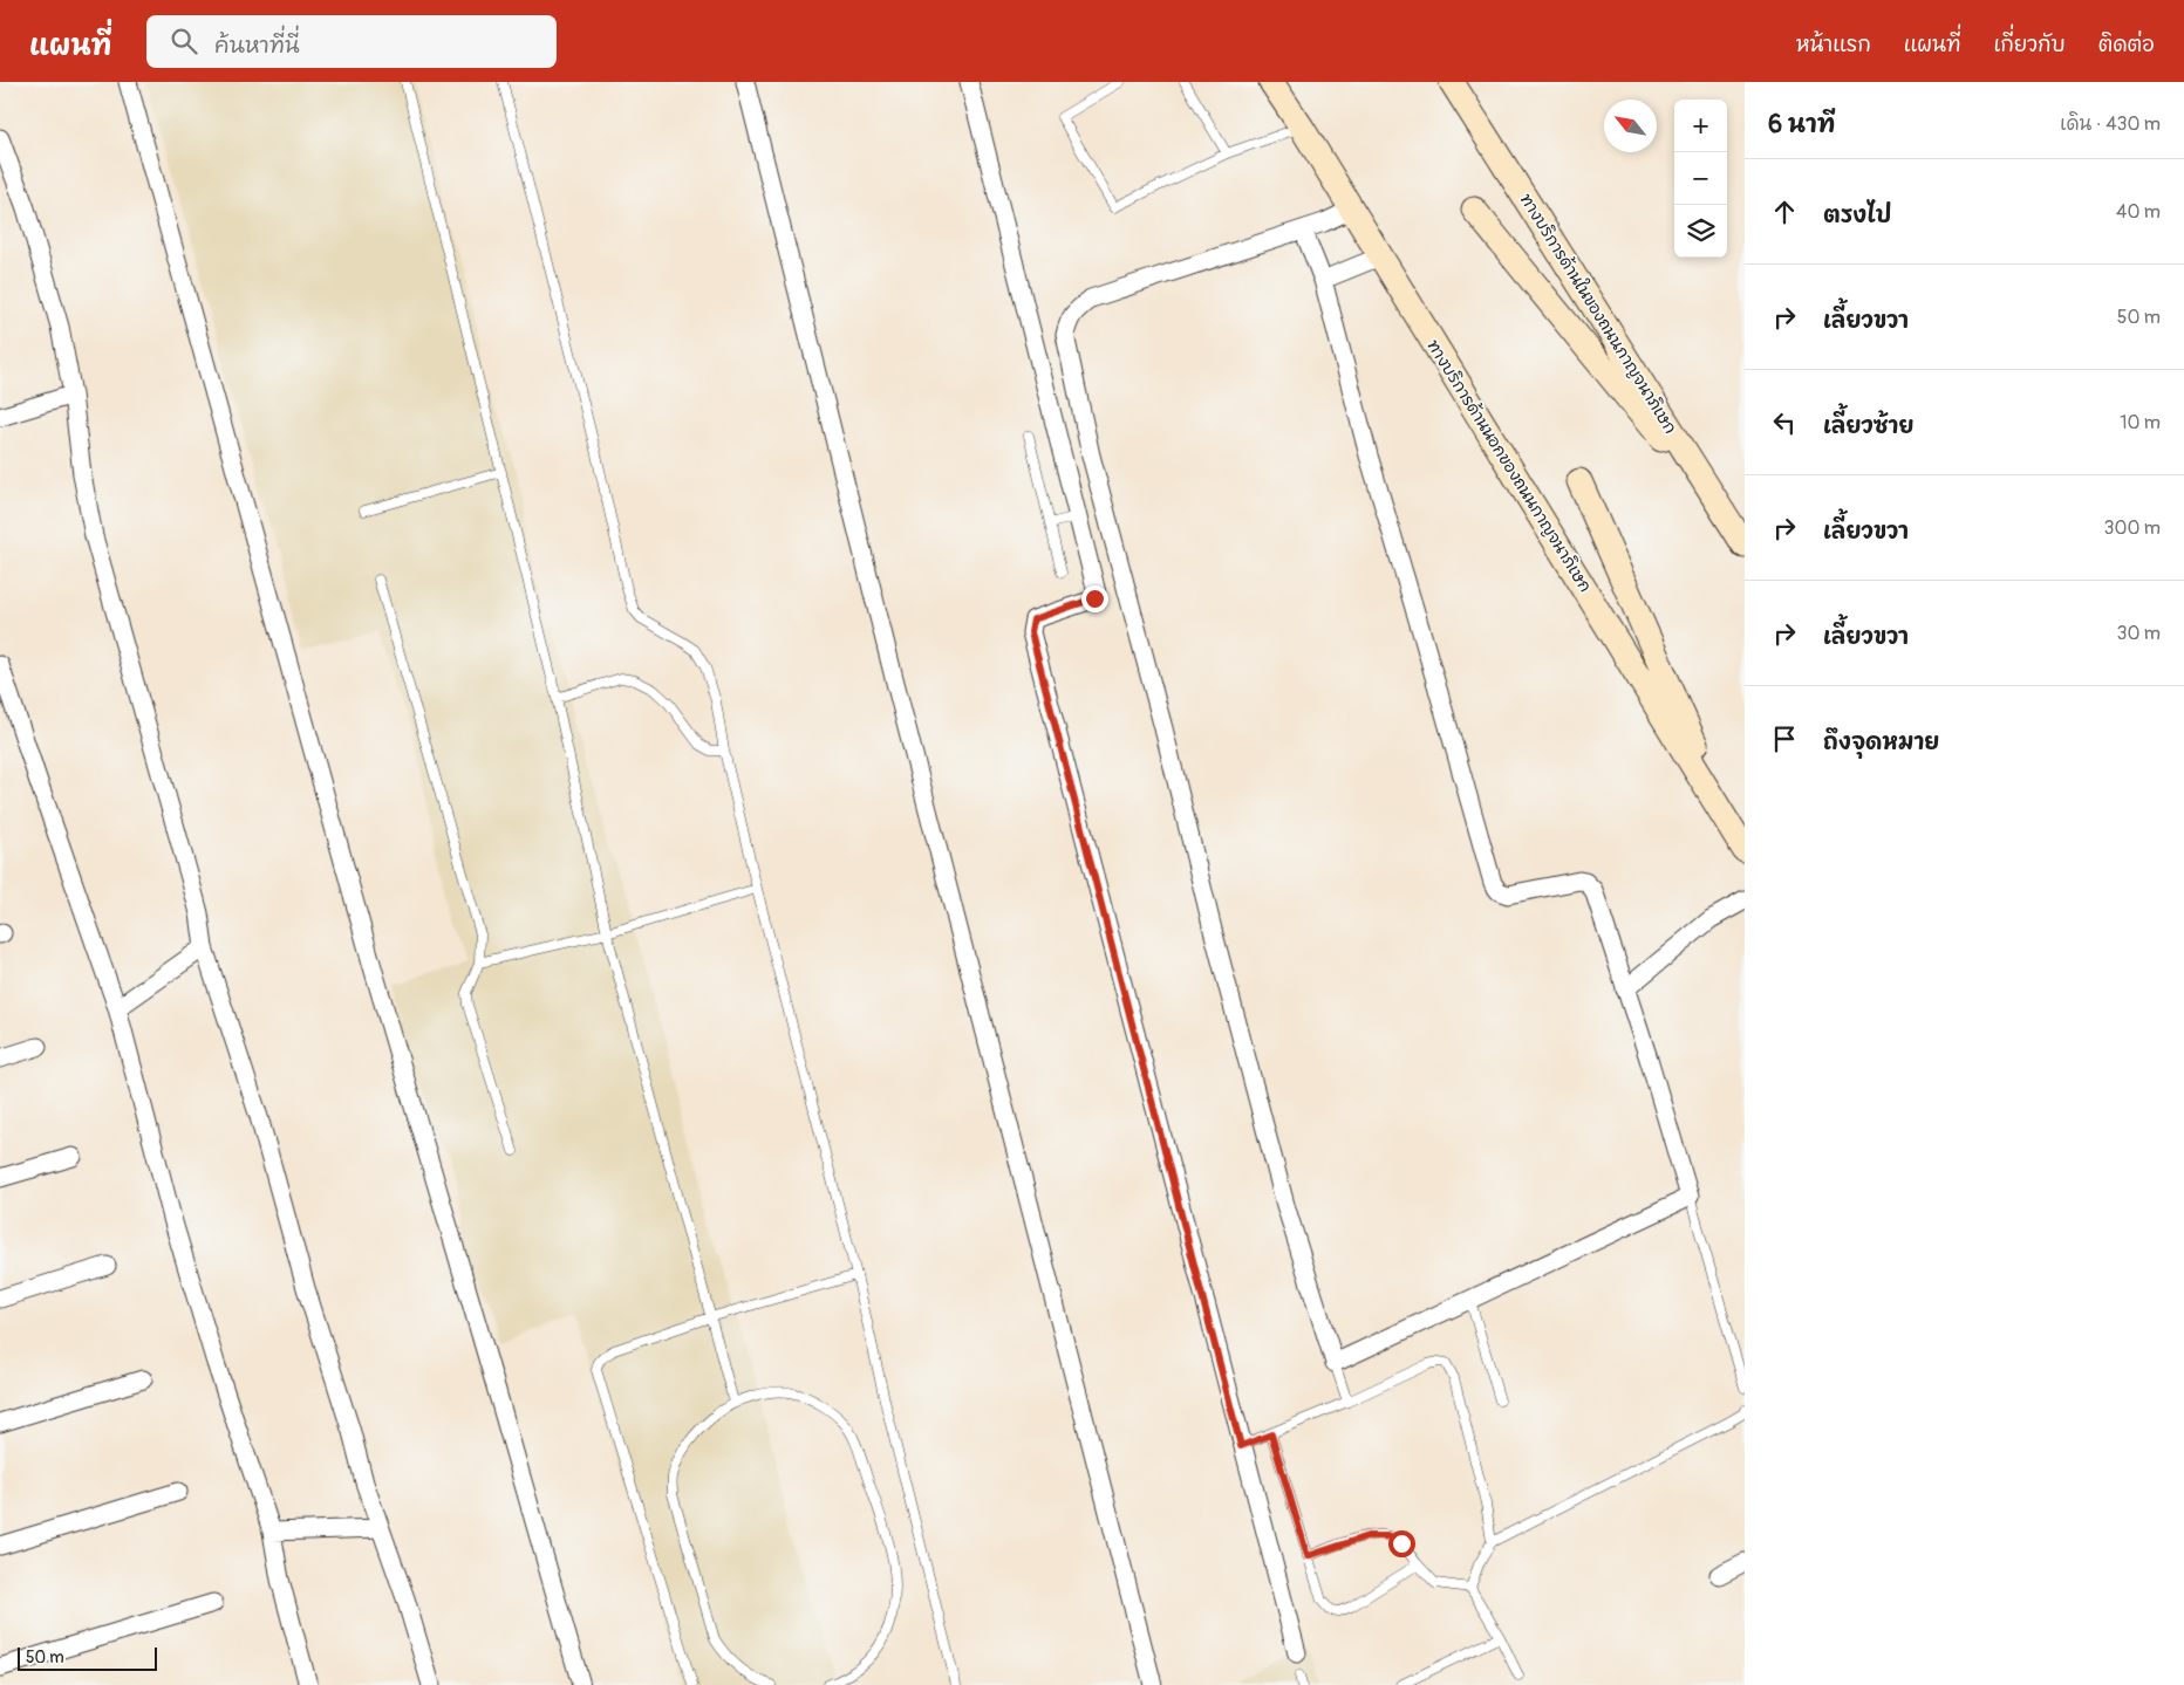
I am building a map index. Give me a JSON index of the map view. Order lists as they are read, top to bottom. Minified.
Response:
{"streets":{"main road":["ทางบริการด้านในของถนนกาญจนาภิเษก","ทางบริการด้านนอกของถนนกาญจนาภิเษก"]},"scale_bar":"50 m","north":"top left","page":{"header":"แผนที่","search":"ค้นหาที่นี่","nav":["หน้าแรก","แผนที่","เกี่ยวกับ","ติดต่อ"],"heading":["6 นาที","เดิน · 430 m"],"map_buttons":["+","−"],"list":[["ตรงไป","40 m"],["เลี้ยวขวา","50 m"],["เลี้ยวซ้าย","10 m"],["เลี้ยวขวา","300 m"],["เลี้ยวขวา","30 m"],"ถึงจุดหมาย"],"scale":"50 m"}}
